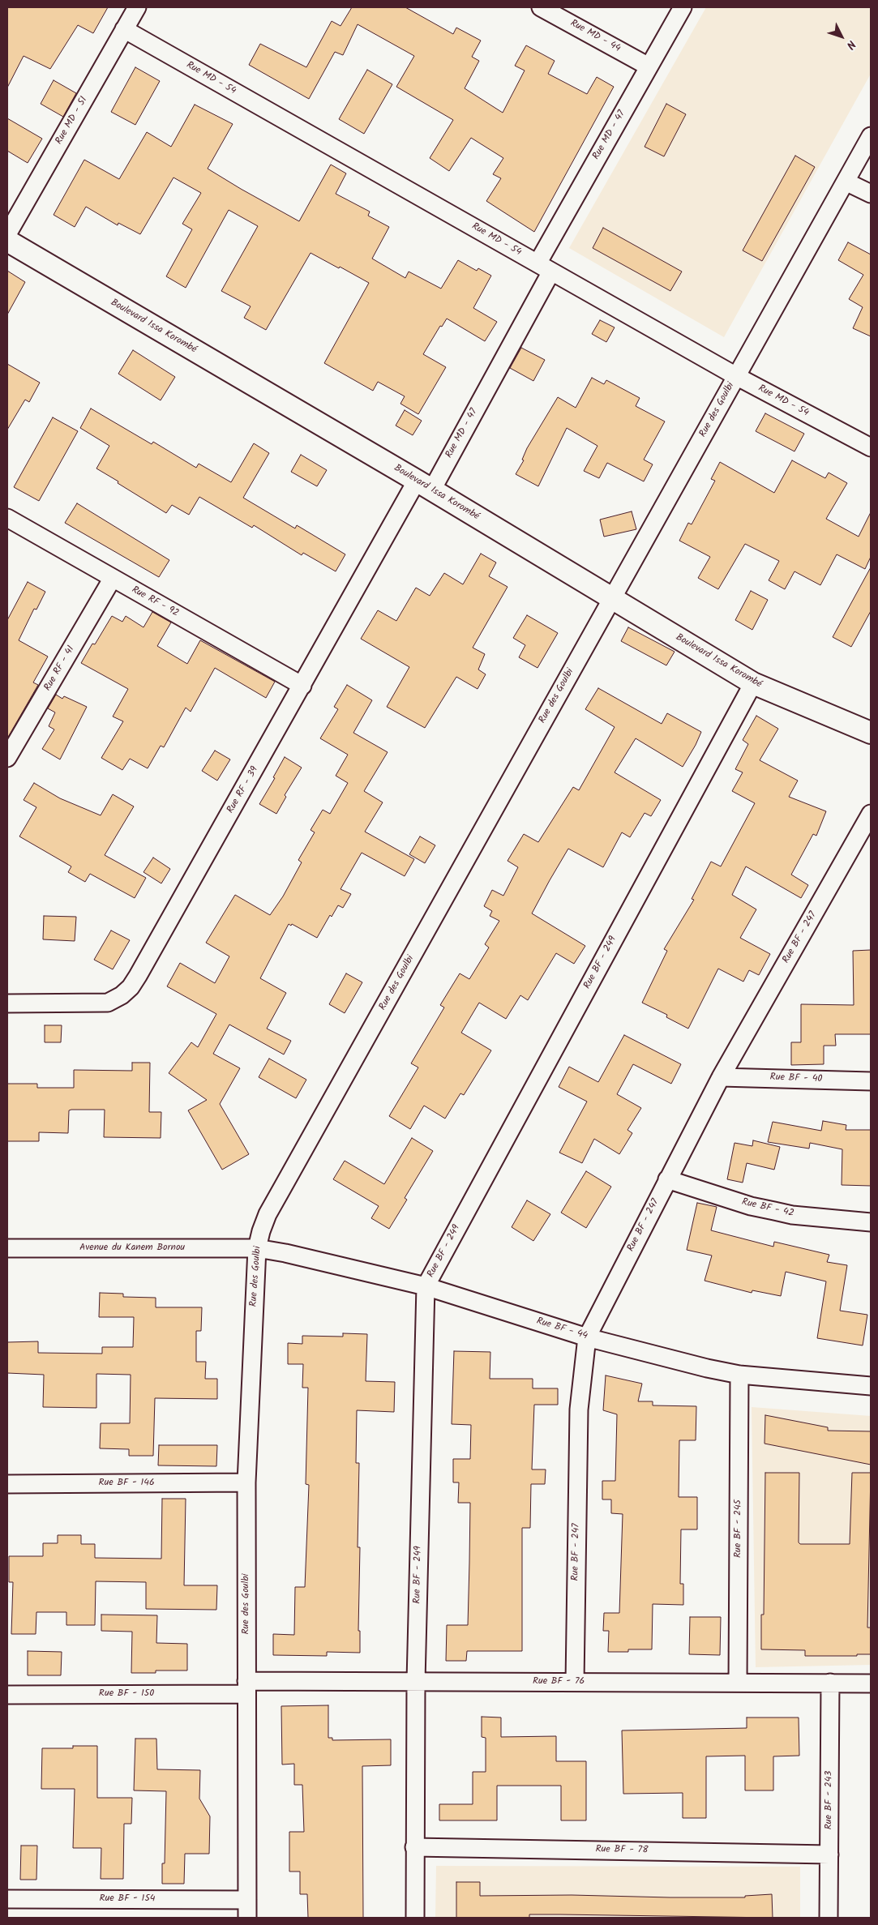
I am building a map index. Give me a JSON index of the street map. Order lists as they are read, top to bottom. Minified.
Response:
{"streets":{"street":["Rue MD - 44","Rue MD - 54","Rue MD - 51","Rue MD - 47","Boulevard Issa Korombé","Rue des Goulbi","Rue RF - 92","Rue RF - 41","Rue RF - 39","Rue BF - 247","Rue BF - 249","Rue BF - 40","Rue BF - 42","Avenue du Kanem Bornou","Rue BF - 44","Rue BF - 146","Rue BF - 245","Rue BF - 76","Rue BF - 150","Rue BF - 243","Rue BF - 78","Rue BF - 154"]},"crossings":[["Rue MD - 44","Rue MD - 47"],["Rue MD - 54","Rue MD - 51"],["Rue MD - 54","Rue MD - 47"],["Rue MD - 54","Rue des Goulbi"],["Rue MD - 47","Boulevard Issa Korombé"],["Rue MD - 47","Rue RF - 39"],["Boulevard Issa Korombé","Rue des Goulbi"],["Boulevard Issa Korombé","Rue RF - 39"],["Boulevard Issa Korombé","Rue BF - 249"],["Rue des Goulbi","Avenue du Kanem Bornou"],["Rue des Goulbi","Rue BF - 44"],["Rue des Goulbi","Rue BF - 146"],["Rue des Goulbi","Rue BF - 76"],["Rue des Goulbi","Rue BF - 150"],["Rue des Goulbi","Rue BF - 154"],["Rue RF - 92","Rue RF - 41"],["Rue RF - 92","Rue RF - 39"],["Rue BF - 247","Rue BF - 40"],["Rue BF - 247","Rue BF - 42"],["Rue BF - 247","Rue BF - 44"],["Rue BF - 247","Rue BF - 76"],["Rue BF - 249","Rue BF - 44"],["Rue BF - 249","Rue BF - 76"],["Rue BF - 249","Rue BF - 78"],["Avenue du Kanem Bornou","Rue BF - 44"],["Rue BF - 44","Rue BF - 245"],["Rue BF - 245","Rue BF - 76"],["Rue BF - 76","Rue BF - 150"],["Rue BF - 76","Rue BF - 243"],["Rue BF - 243","Rue BF - 78"]],"north":"bottom right"}
